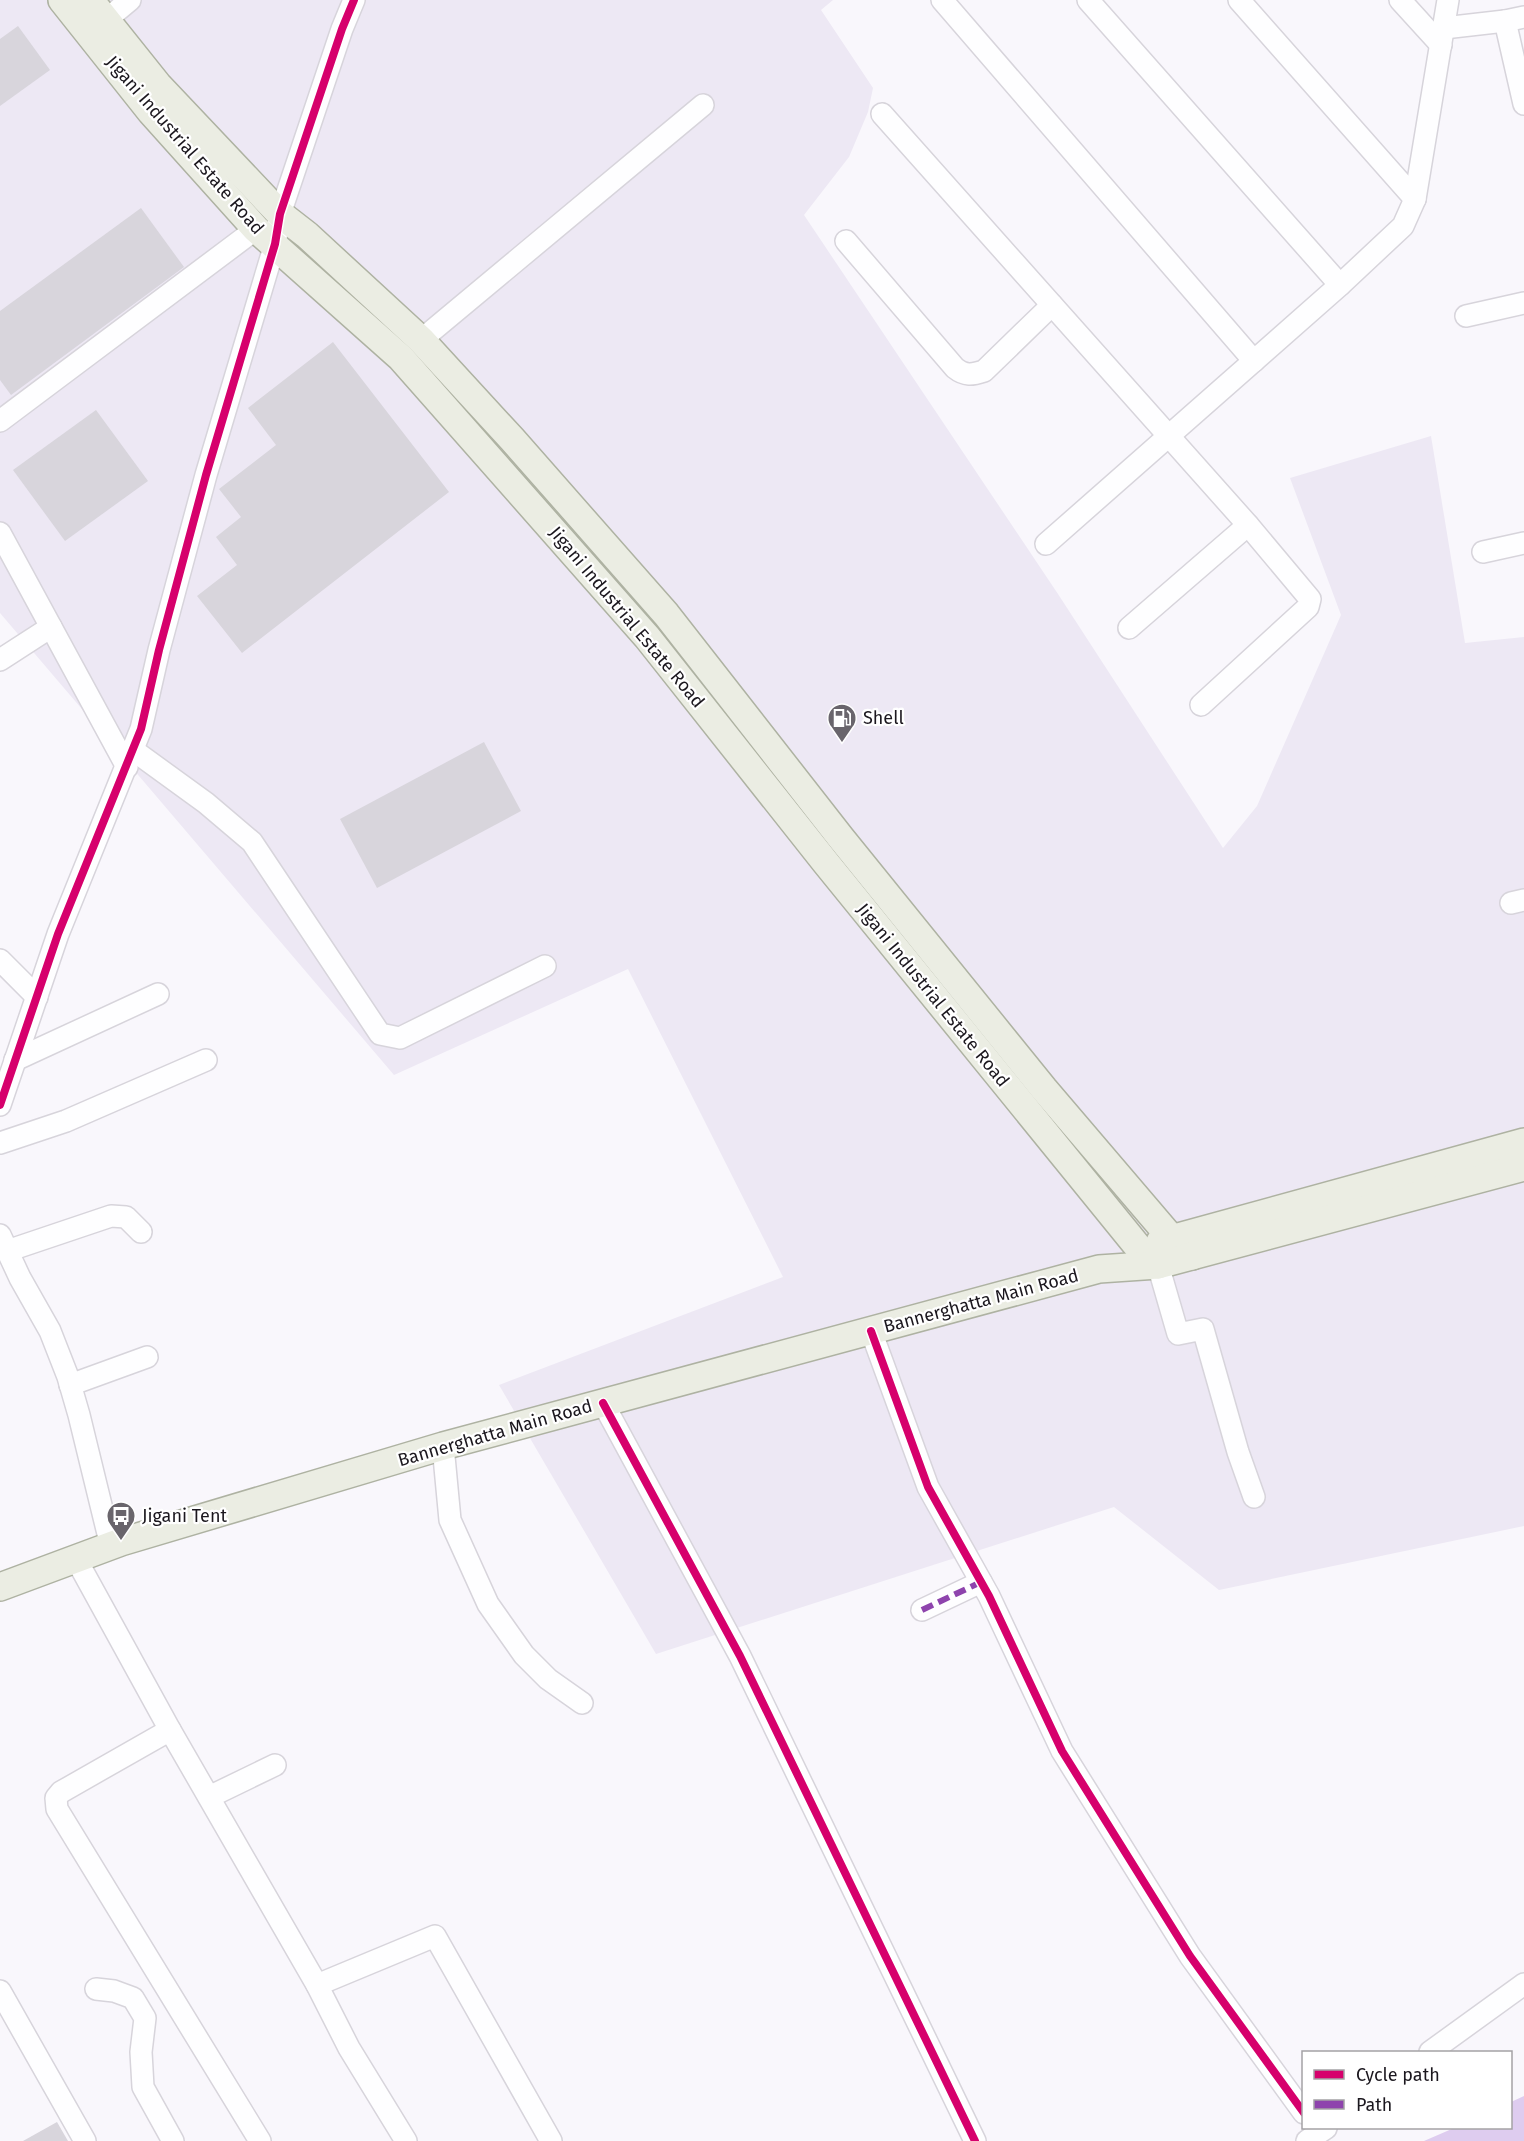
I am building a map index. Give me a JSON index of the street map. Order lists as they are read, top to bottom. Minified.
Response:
{"streets":{"main road":["Jigani Industrial Estate Road","Bannerghatta Main Road"]},"crossings":[["Jigani Industrial Estate Road","Bannerghatta Main Road"]],"places":{"fuel station":["Shell"],"bus stop":["Jigani Tent"]},"legend":["Cycle path","Path"]}
